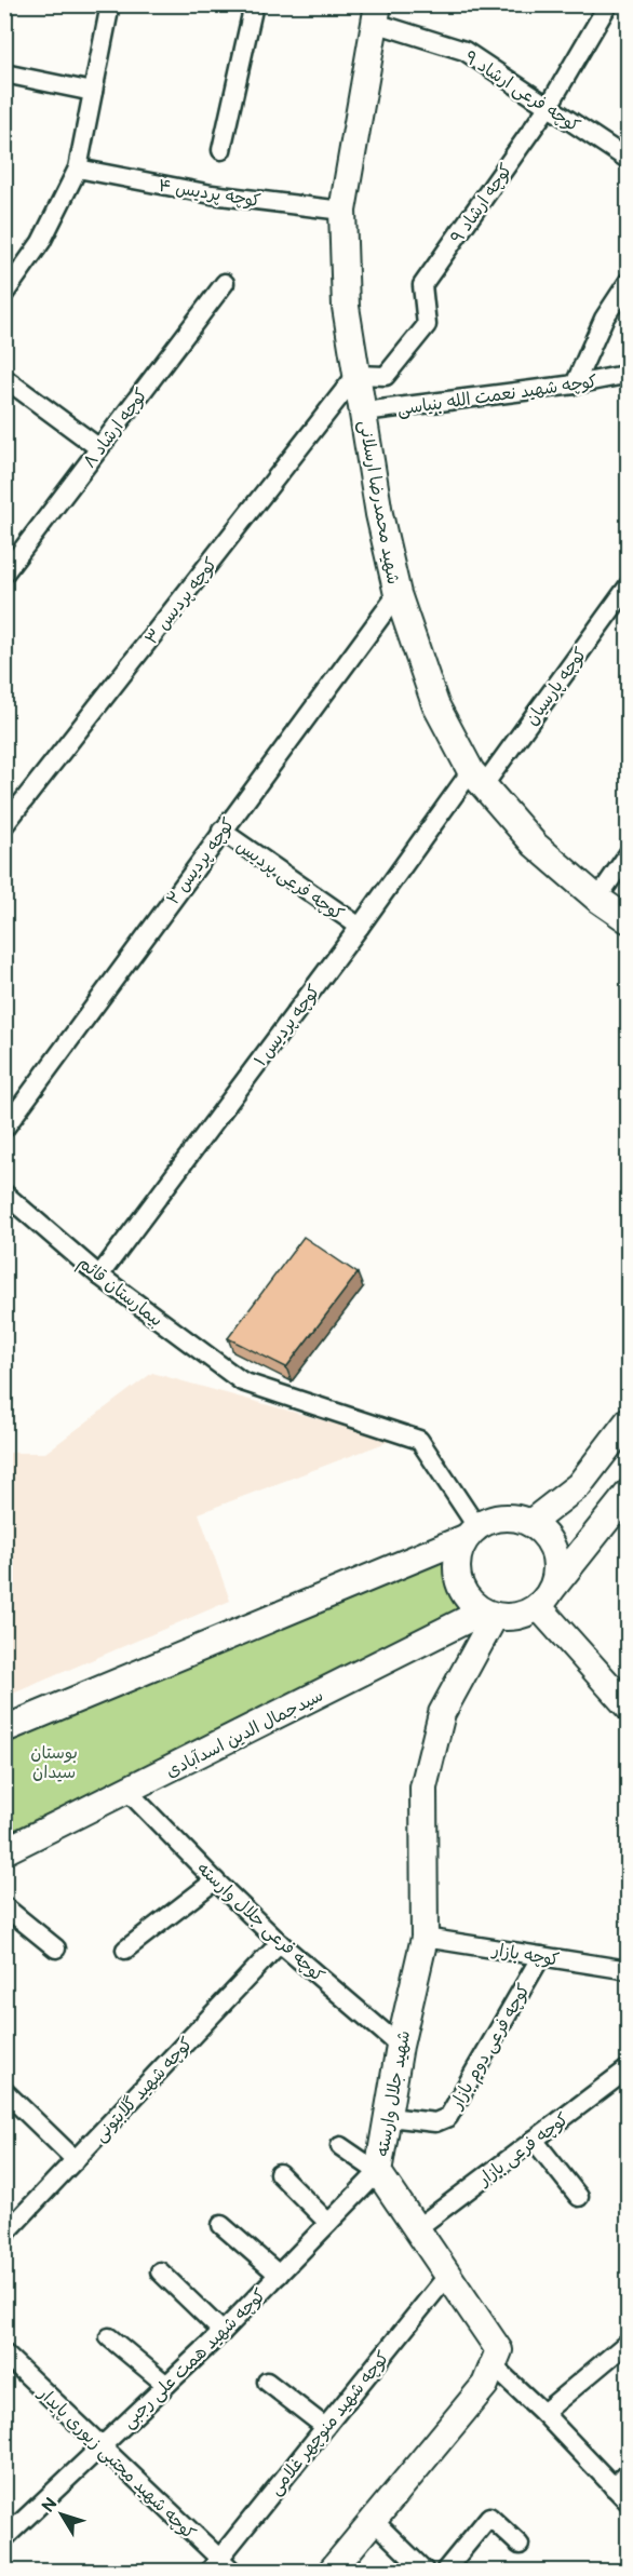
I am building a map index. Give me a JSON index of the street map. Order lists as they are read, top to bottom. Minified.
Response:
{"streets":{"street":["کوچه فرعی ارشاد ۹","کوچه پردیس ۴","کوچه ارشاد ۹","کوچه شهید نعمت الله بنیاسی","کوچه ارشاد ۸","شهید محمدرضا ارسلانی","کوچه پردیس ۳","کوچه پارسیان","کوچه پردیس ۲","کوچه فرعی پردیس","کوچه پردیس ۱","بیمارستان قائم","سیدجمال الدین اسدآبادی","کوچه فرعی جلال وارسته","کوچه بازار","کوچه فرعی دوم بازار","کوچه شهید گلابتونی","شهید جلال وارسته","کوچه فرعی بازار","کوچه شهید همت علی رجبی","کوچه شهید منوچهر غلامی","کوچه شهید مجتبی زیوری پایدار"]},"crossings":[["کوچه فرعی ارشاد ۹","کوچه ارشاد ۹"],["کوچه فرعی ارشاد ۹","شهید محمدرضا ارسلانی"],["کوچه پردیس ۴","شهید محمدرضا ارسلانی"],["کوچه ارشاد ۹","شهید محمدرضا ارسلانی"],["کوچه ارشاد ۹","کوچه پردیس ۳"],["کوچه شهید نعمت الله بنیاسی","شهید محمدرضا ارسلانی"],["شهید محمدرضا ارسلانی","کوچه پردیس ۳"],["شهید محمدرضا ارسلانی","کوچه پارسیان"],["شهید محمدرضا ارسلانی","کوچه پردیس ۲"],["شهید محمدرضا ارسلانی","کوچه پردیس ۱"],["کوچه پارسیان","کوچه پردیس ۱"],["کوچه پردیس ۲","کوچه فرعی پردیس"],["کوچه فرعی پردیس","کوچه پردیس ۱"],["کوچه پردیس ۱","بیمارستان قائم"],["بیمارستان قائم","سیدجمال الدین اسدآبادی"],["بیمارستان قائم","شهید جلال وارسته"],["سیدجمال الدین اسدآبادی","کوچه فرعی جلال وارسته"],["سیدجمال الدین اسدآبادی","شهید جلال وارسته"],["کوچه فرعی جلال وارسته","کوچه شهید گلابتونی"],["کوچه فرعی جلال وارسته","شهید جلال وارسته"],["کوچه بازار","کوچه فرعی دوم بازار"],["کوچه بازار","شهید جلال وارسته"],["کوچه فرعی دوم بازار","شهید جلال وارسته"],["شهید جلال وارسته","کوچه فرعی بازار"],["شهید جلال وارسته","کوچه شهید همت علی رجبی"],["شهید جلال وارسته","کوچه شهید منوچهر غلامی"],["کوچه شهید همت علی رجبی","کوچه شهید مجتبی زیوری پایدار"],["کوچه شهید منوچهر غلامی","کوچه شهید مجتبی زیوری پایدار"]],"parks":["بوستان سیدان"],"north":"top left"}
